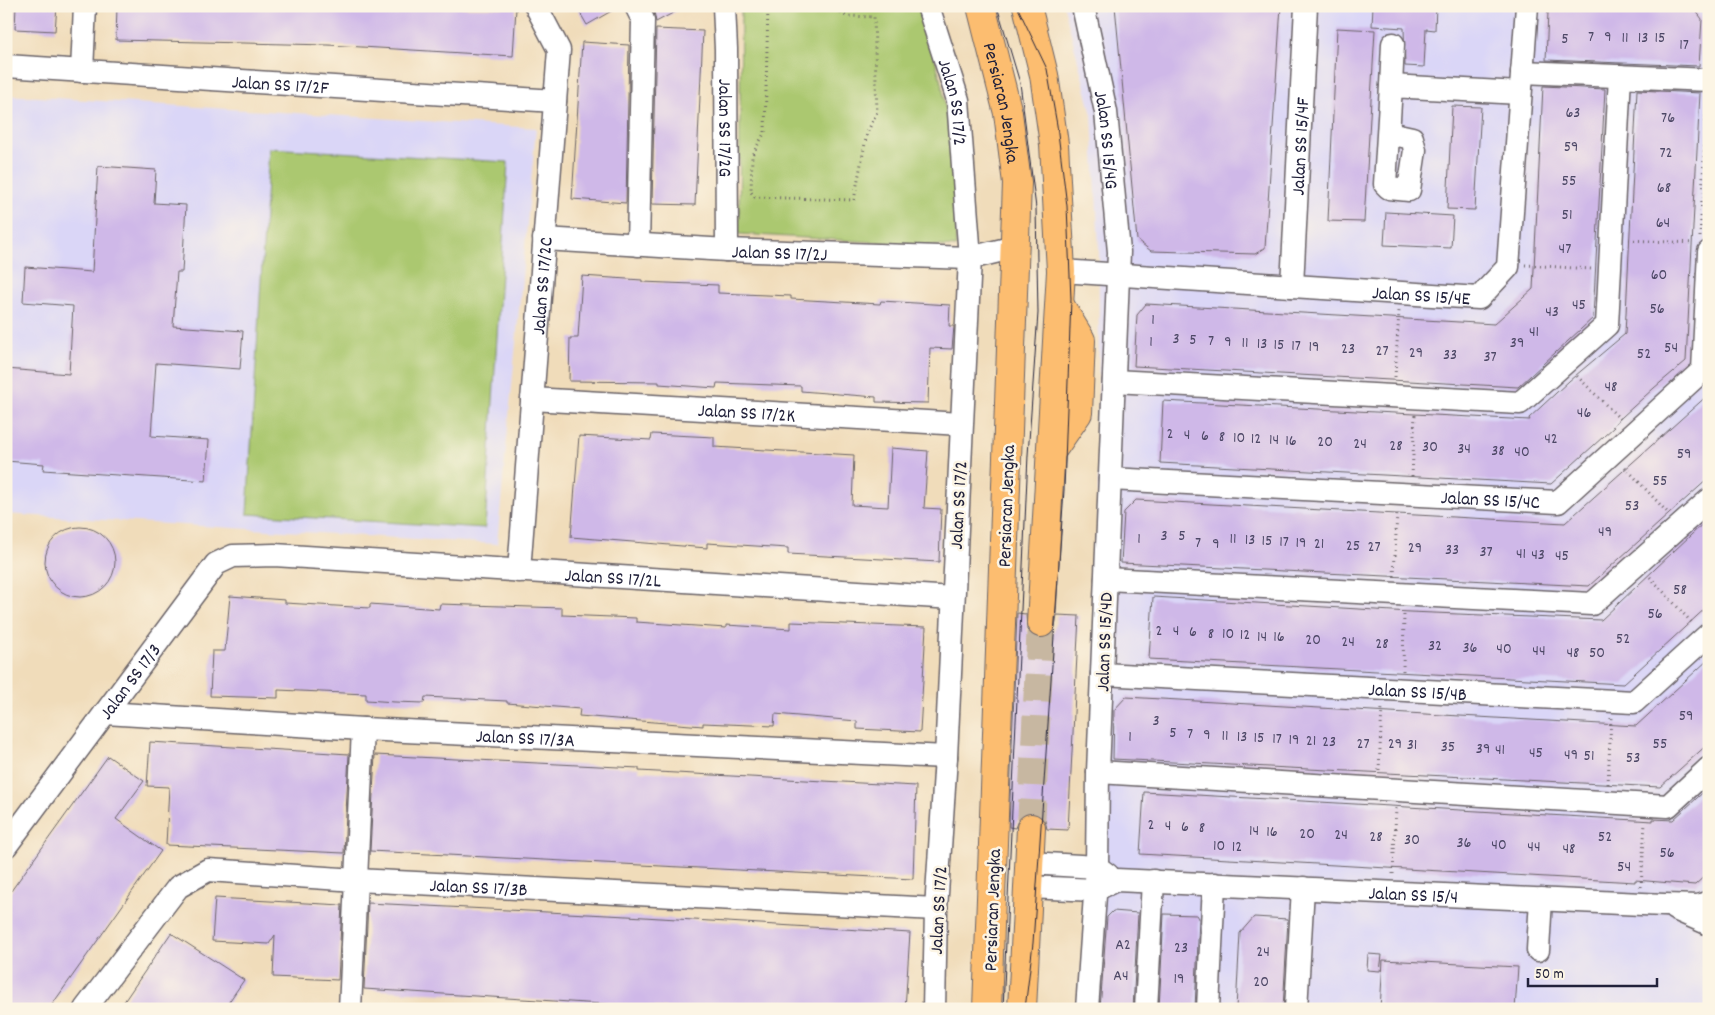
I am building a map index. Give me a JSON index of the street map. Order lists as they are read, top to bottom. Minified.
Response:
{"streets":{"main road":["Persiaran Jengka"],"street":["Jalan SS 17/2F","Jalan SS 17/2","Jalan SS 17/2G","Jalan SS 15/4G","Jalan SS 15/4F","Jalan SS 17/2J","Jalan SS 17/2C","Jalan SS 15/4E","Jalan SS 17/2K","Jalan SS 15/4C","Jalan SS 17/2L","Jalan SS 15/4D","Jalan SS 17/3","Jalan SS 15/4B","Jalan SS 17/3A","Jalan SS 17/3B","Jalan SS 15/4"]},"crossings":[["Jalan SS 17/2F","Jalan SS 17/2C"],["Jalan SS 17/2","Jalan SS 17/2J"],["Jalan SS 17/2","Jalan SS 17/2K"],["Jalan SS 17/2","Jalan SS 17/2L"],["Jalan SS 17/2","Jalan SS 17/3A"],["Jalan SS 17/2","Jalan SS 17/3B"],["Persiaran Jengka","Jalan SS 17/2J"],["Persiaran Jengka","Jalan SS 15/4"],["Jalan SS 17/2G","Jalan SS 17/2J"],["Jalan SS 15/4G","Jalan SS 15/4E"],["Jalan SS 15/4G","Jalan SS 15/4D"],["Jalan SS 15/4F","Jalan SS 15/4E"],["Jalan SS 17/2J","Jalan SS 17/2C"],["Jalan SS 17/2C","Jalan SS 17/2K"],["Jalan SS 17/2C","Jalan SS 17/2L"],["Jalan SS 15/4E","Jalan SS 15/4D"],["Jalan SS 15/4C","Jalan SS 15/4D"],["Jalan SS 17/2L","Jalan SS 17/3"],["Jalan SS 15/4D","Jalan SS 15/4B"],["Jalan SS 15/4D","Jalan SS 15/4"],["Jalan SS 17/3","Jalan SS 17/3A"]],"house_numbers":["7","9","11","13","15","5","17","63","76","59","72","55","68","51","64","47","60","45","56","43","1","41","3","5","7","1","9","11","39","13","15","17","19","54","23","27","29","52","33","37","48","46","2","4","6","8","10","12","42","14","16","20","24","28","30","34","38","40","59","55","53","49","3","5","1","11","13","15","17","7","19","9","21","25","27","29","33","37","41","43","45","58","56","2","4","6","8","10","12","14","16","52","20","24","28","32","36","40","44","48","50","59","3","5","7","9","11","1","13","15","17","19","21","23","27","29","55","31","35","39","41","45","49","51","53","2","4","6","8","14","16","20","24","28","52","30","36","40","10","12","44","48","56","54","A2","23","24","A4","19","20"],"scale_bar":"50 m"}
